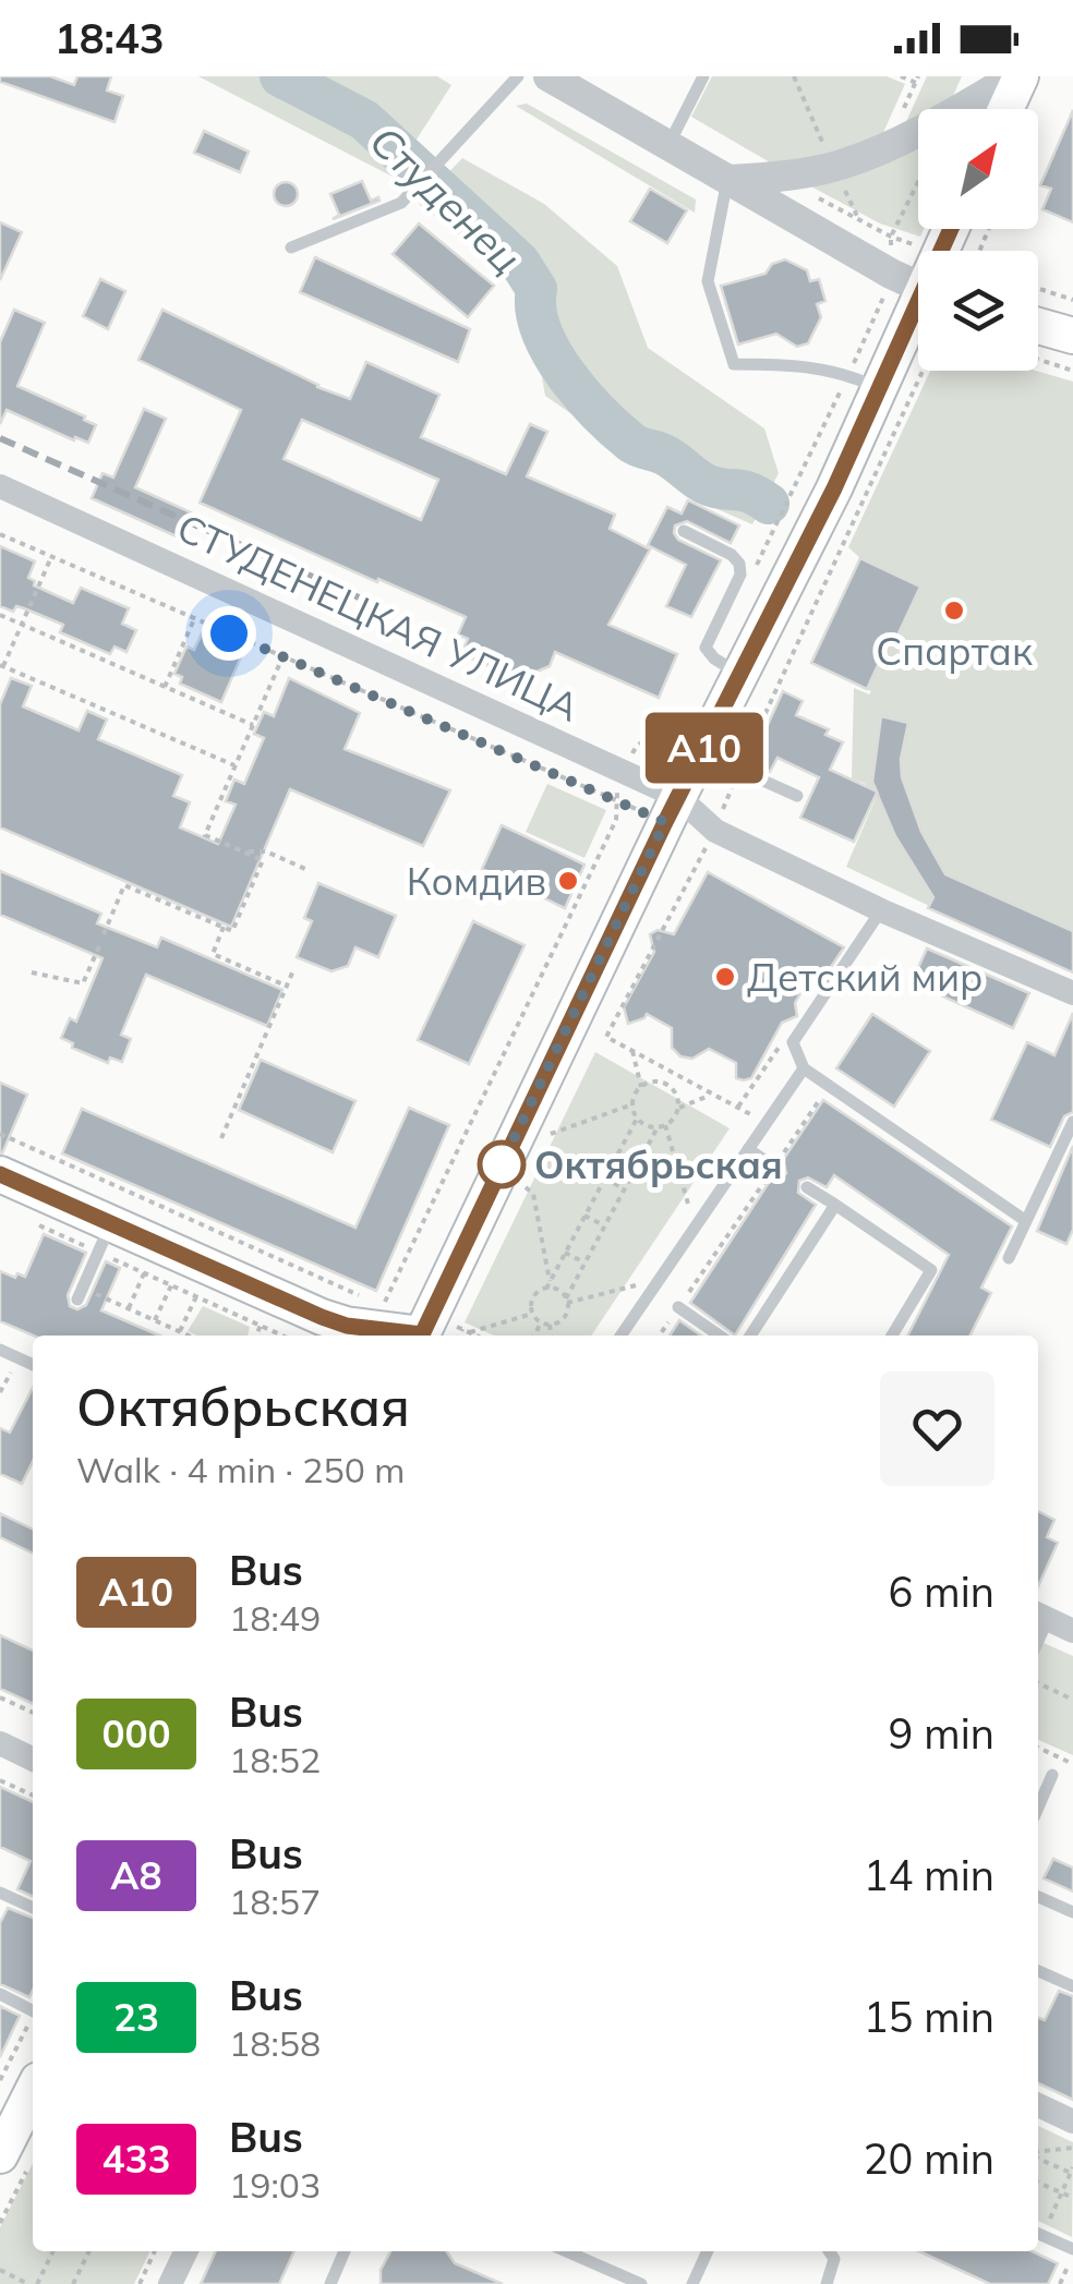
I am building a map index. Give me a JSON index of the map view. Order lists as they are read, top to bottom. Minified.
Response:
{"streets":{"street":["СТУДЕНЕЦКАЯ УЛИЦА"]},"water":["Студенец"],"places":["Спартак","Комдив","Детский мир","Октябрьская"],"lines":["bus line А10"],"north":"top right","page":{"status":"18:43","on_map":"А10","heading":["Октябрьская","Walk · 4 min · 250 m"],"list":[{"mark":"А10","name":"Bus","note":"18:49","value":"6 min"},{"mark":"000","name":"Bus","note":"18:52","value":"9 min"},{"mark":"А8","name":"Bus","note":"18:57","value":"14 min"},{"mark":"23","name":"Bus","note":"18:58","value":"15 min"},{"mark":"433","name":"Bus","note":"19:03","value":"20 min"}]}}
